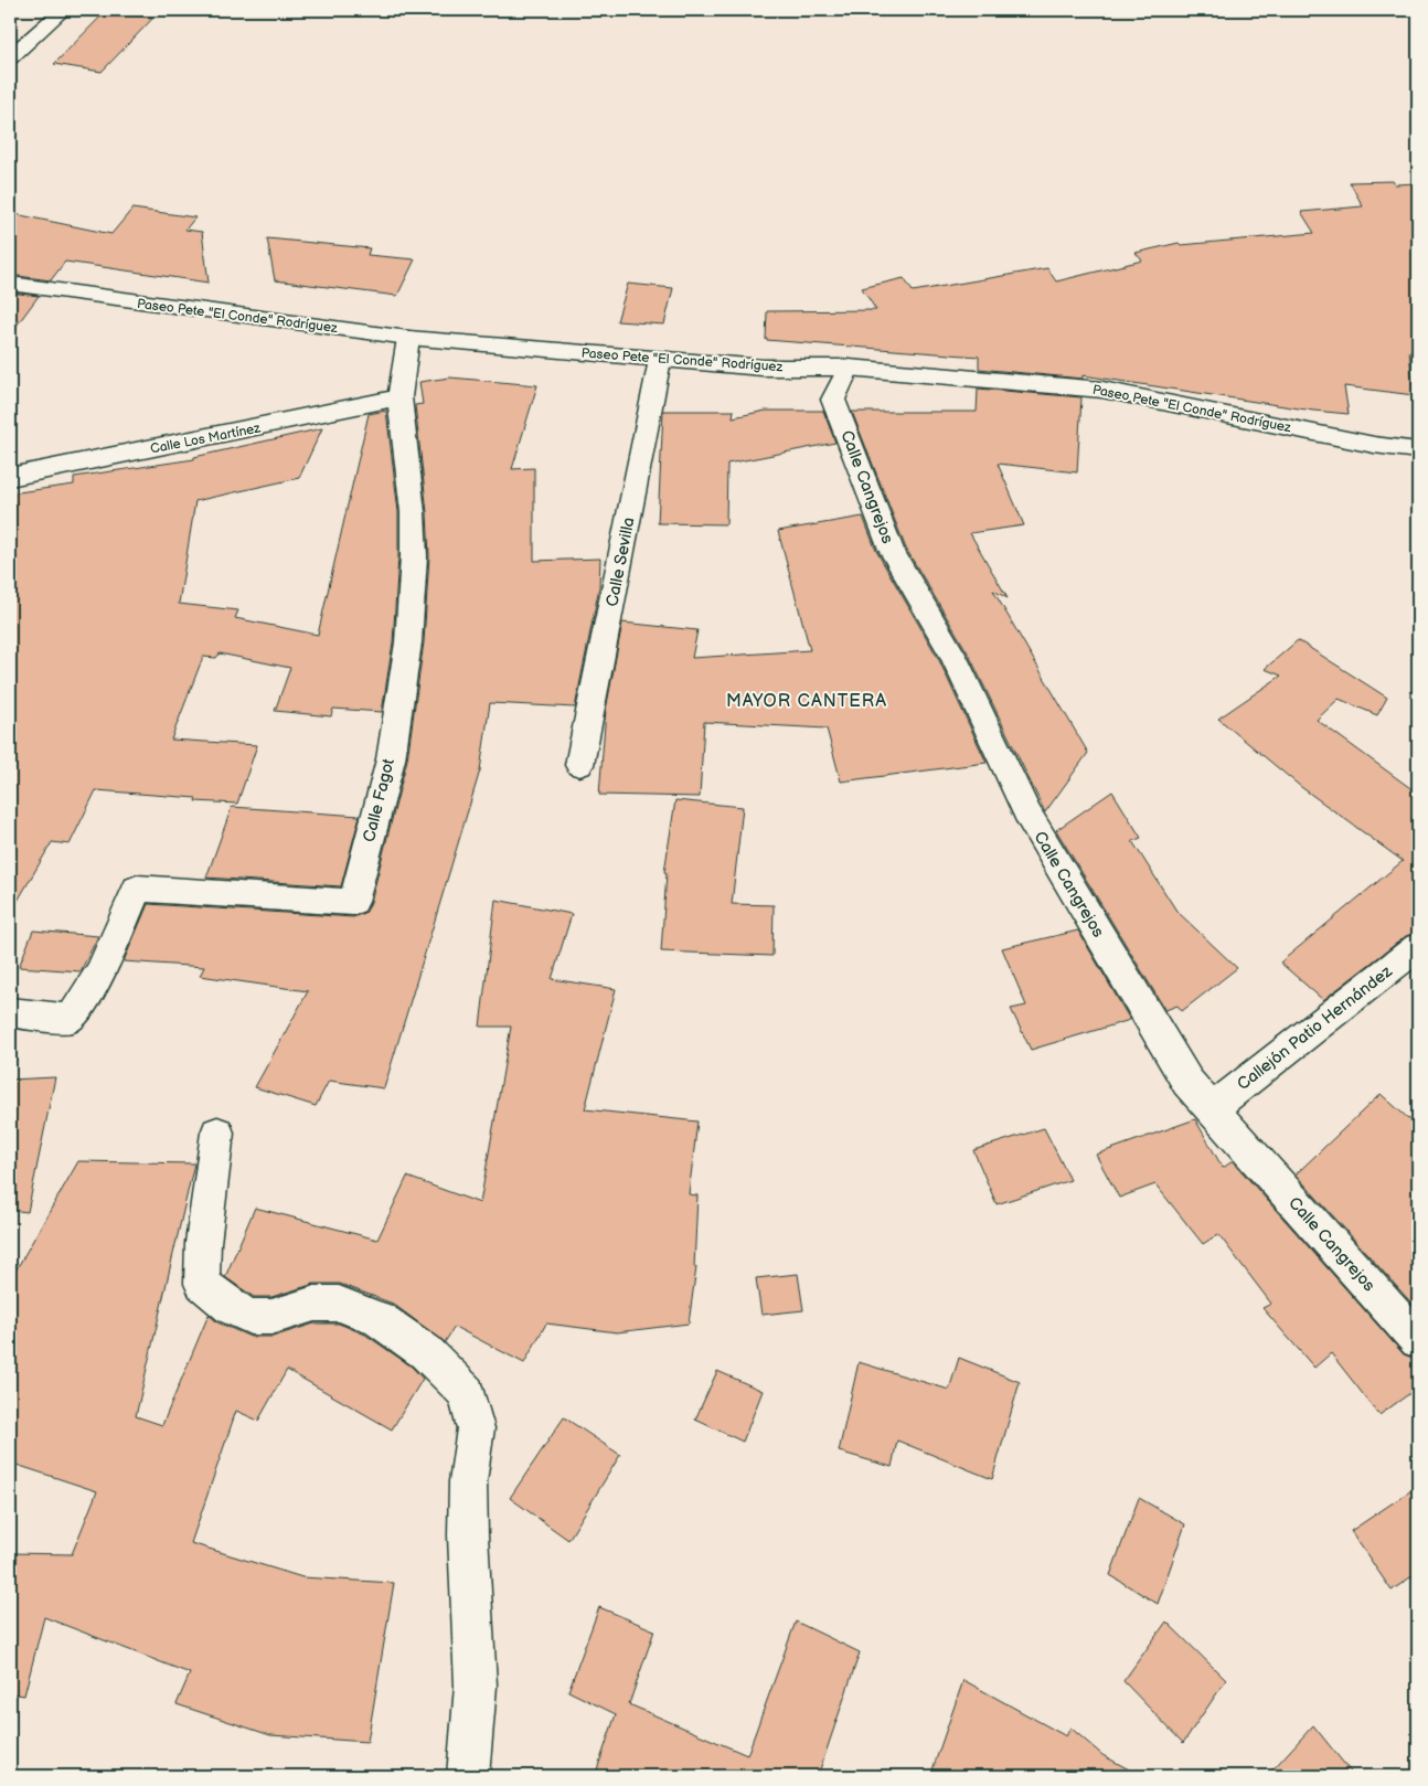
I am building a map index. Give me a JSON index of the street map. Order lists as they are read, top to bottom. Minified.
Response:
{"streets":{"street":["Paseo Pete \"El Conde\" Rodríguez","Calle Los Martínez","Calle Cangrejos","Calle Sevilla","Calle Fagot","Callejón Patio Hernández"]},"crossings":[["Paseo Pete \"El Conde\" Rodríguez","Calle Cangrejos"],["Paseo Pete \"El Conde\" Rodríguez","Calle Sevilla"],["Paseo Pete \"El Conde\" Rodríguez","Calle Fagot"],["Calle Los Martínez","Calle Fagot"],["Calle Cangrejos","Callejón Patio Hernández"]],"districts":["MAYOR CANTERA"]}
